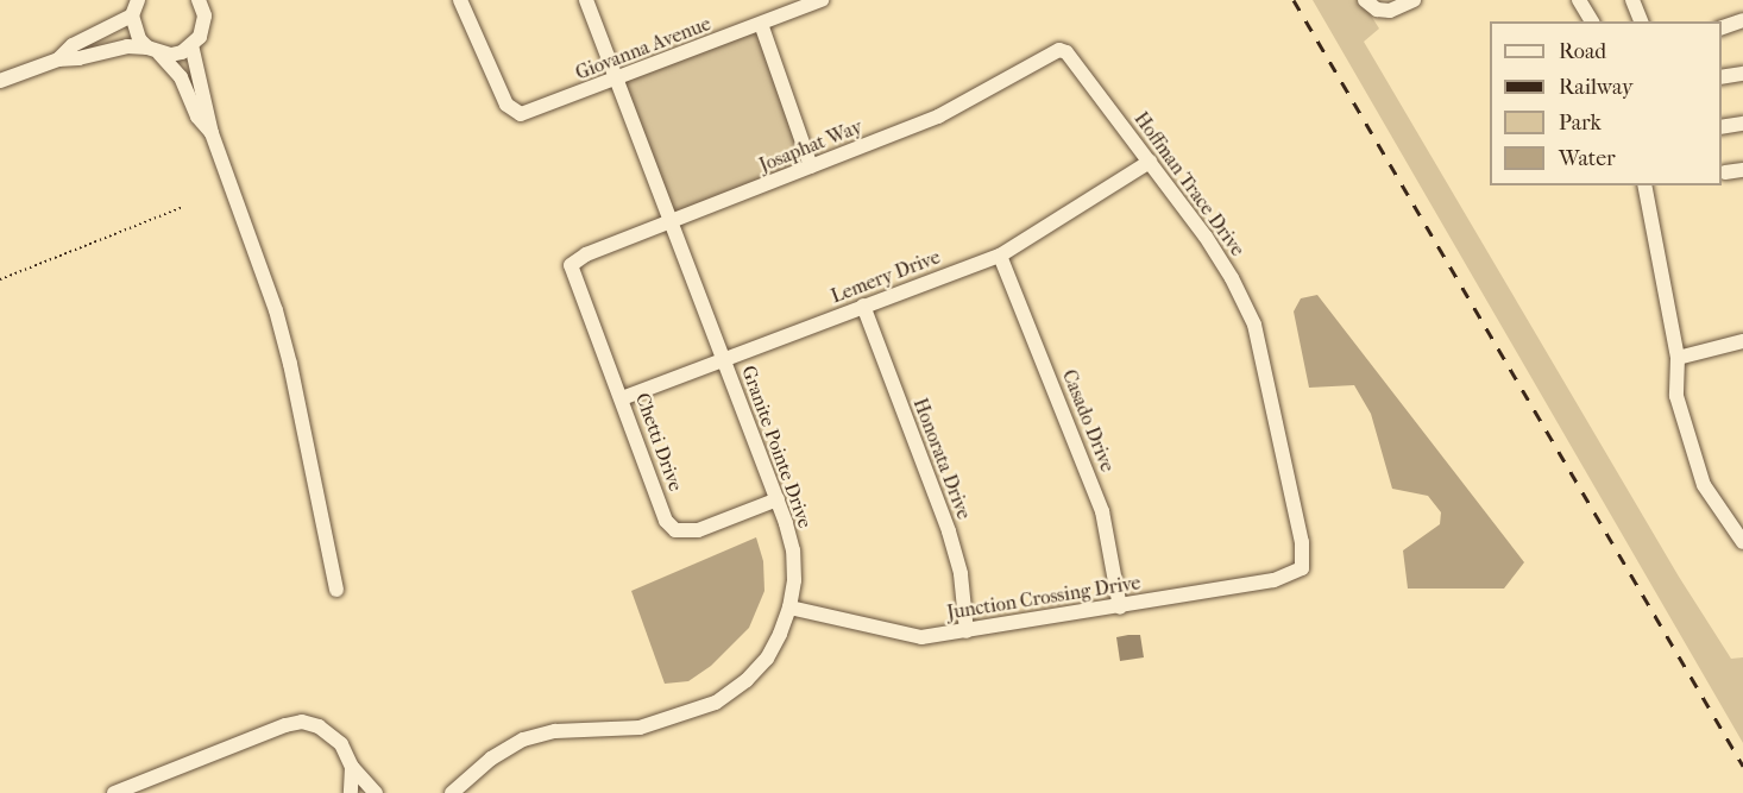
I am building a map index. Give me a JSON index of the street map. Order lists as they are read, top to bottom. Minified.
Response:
{"streets":{"street":["Giovanna Avenue","Josaphat Way","Hoffman Trace Drive","Lemery Drive","Casado Drive","Chetti Drive","Granite Pointe Drive","Honorata Drive","Junction Crossing Drive"]},"crossings":[["Giovanna Avenue","Granite Pointe Drive"],["Josaphat Way","Hoffman Trace Drive"],["Josaphat Way","Chetti Drive"],["Josaphat Way","Granite Pointe Drive"],["Hoffman Trace Drive","Lemery Drive"],["Hoffman Trace Drive","Junction Crossing Drive"],["Lemery Drive","Casado Drive"],["Lemery Drive","Chetti Drive"],["Lemery Drive","Granite Pointe Drive"],["Lemery Drive","Honorata Drive"],["Casado Drive","Junction Crossing Drive"],["Chetti Drive","Granite Pointe Drive"],["Granite Pointe Drive","Junction Crossing Drive"],["Honorata Drive","Junction Crossing Drive"]],"legend":["Road","Railway","Park","Water"]}
